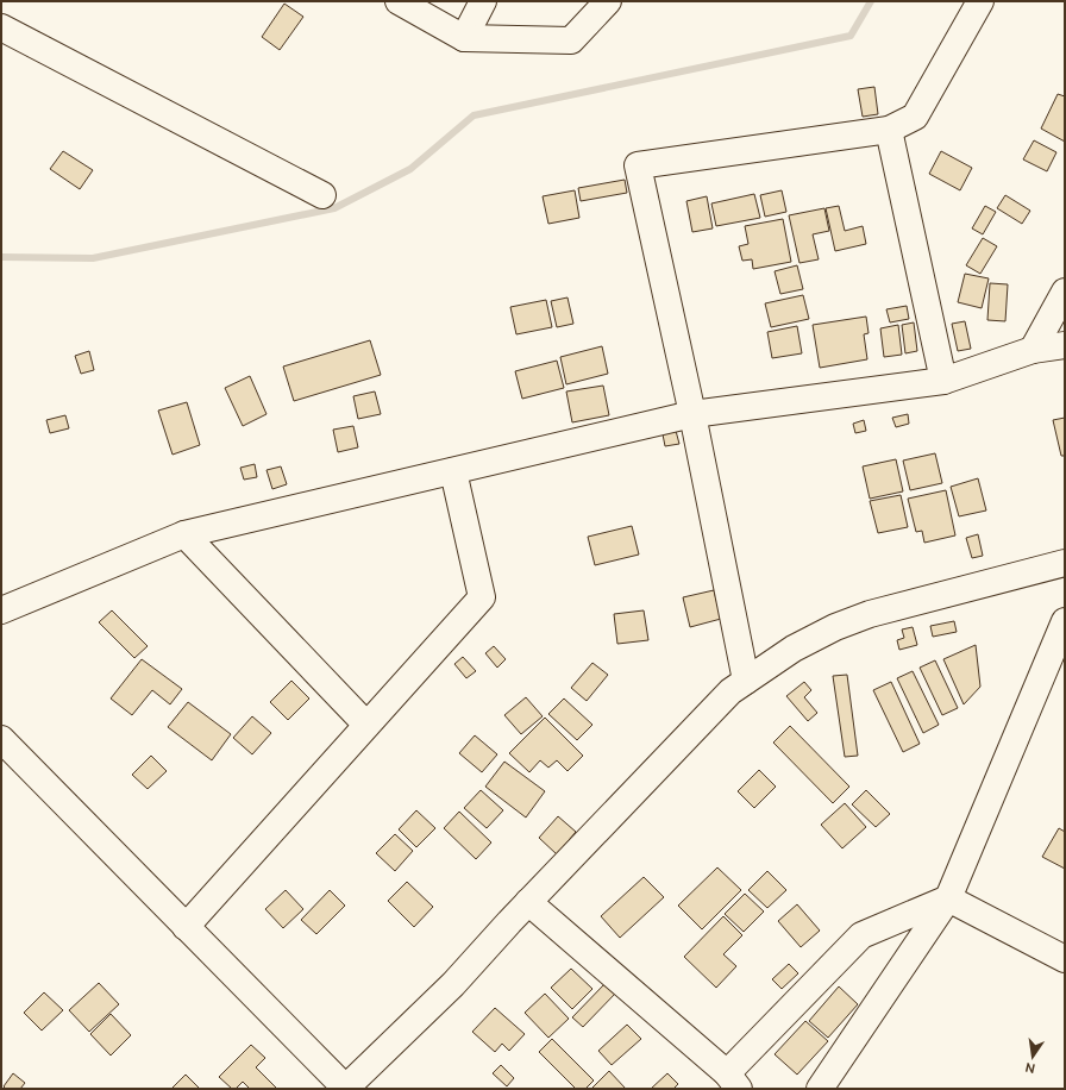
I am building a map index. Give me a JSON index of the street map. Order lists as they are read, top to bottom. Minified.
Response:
{"north":"bottom"}
